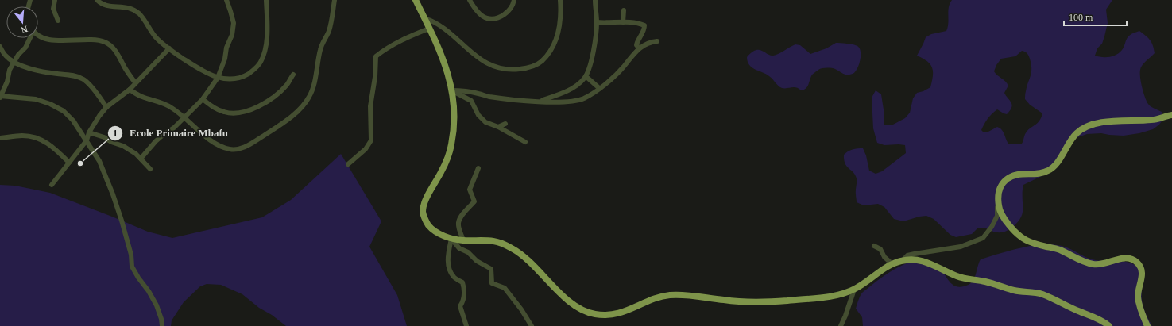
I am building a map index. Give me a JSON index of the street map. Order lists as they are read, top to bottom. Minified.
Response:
{"places":["Ecole Primaire Mbafu"],"scale_bar":"100 m","north":"bottom"}
